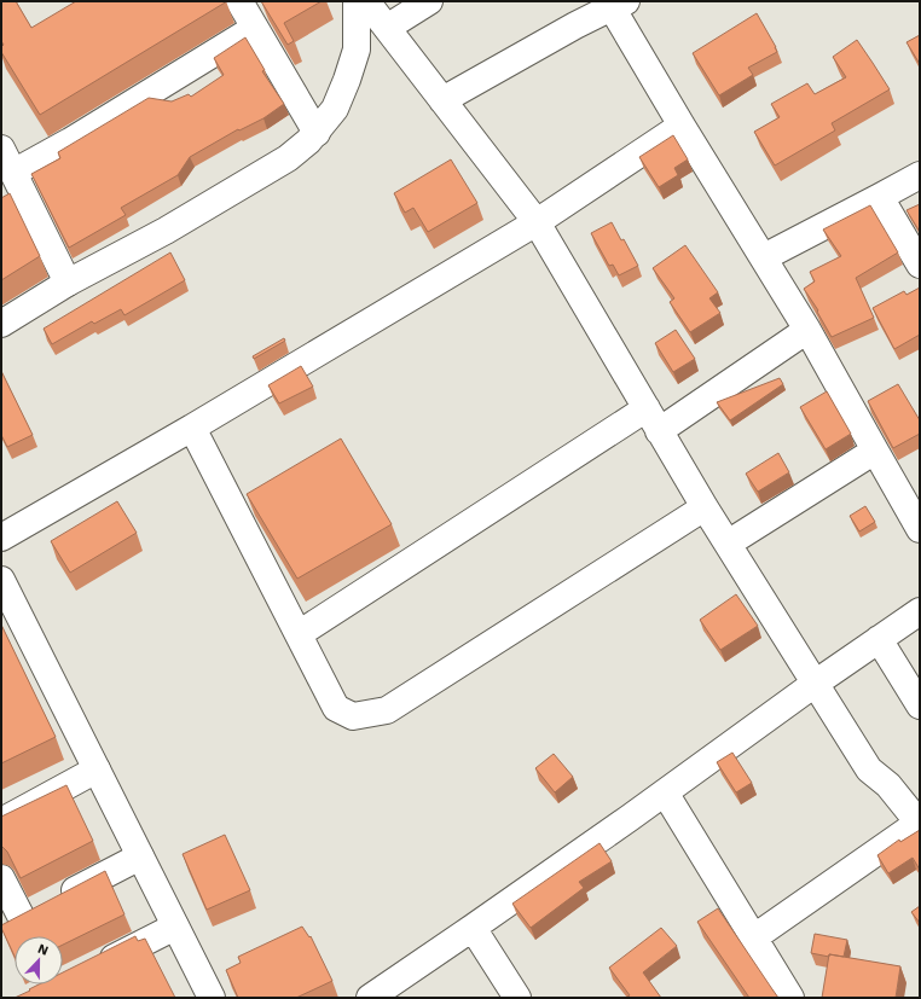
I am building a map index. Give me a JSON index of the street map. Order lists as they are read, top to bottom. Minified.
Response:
{"north":"top"}
